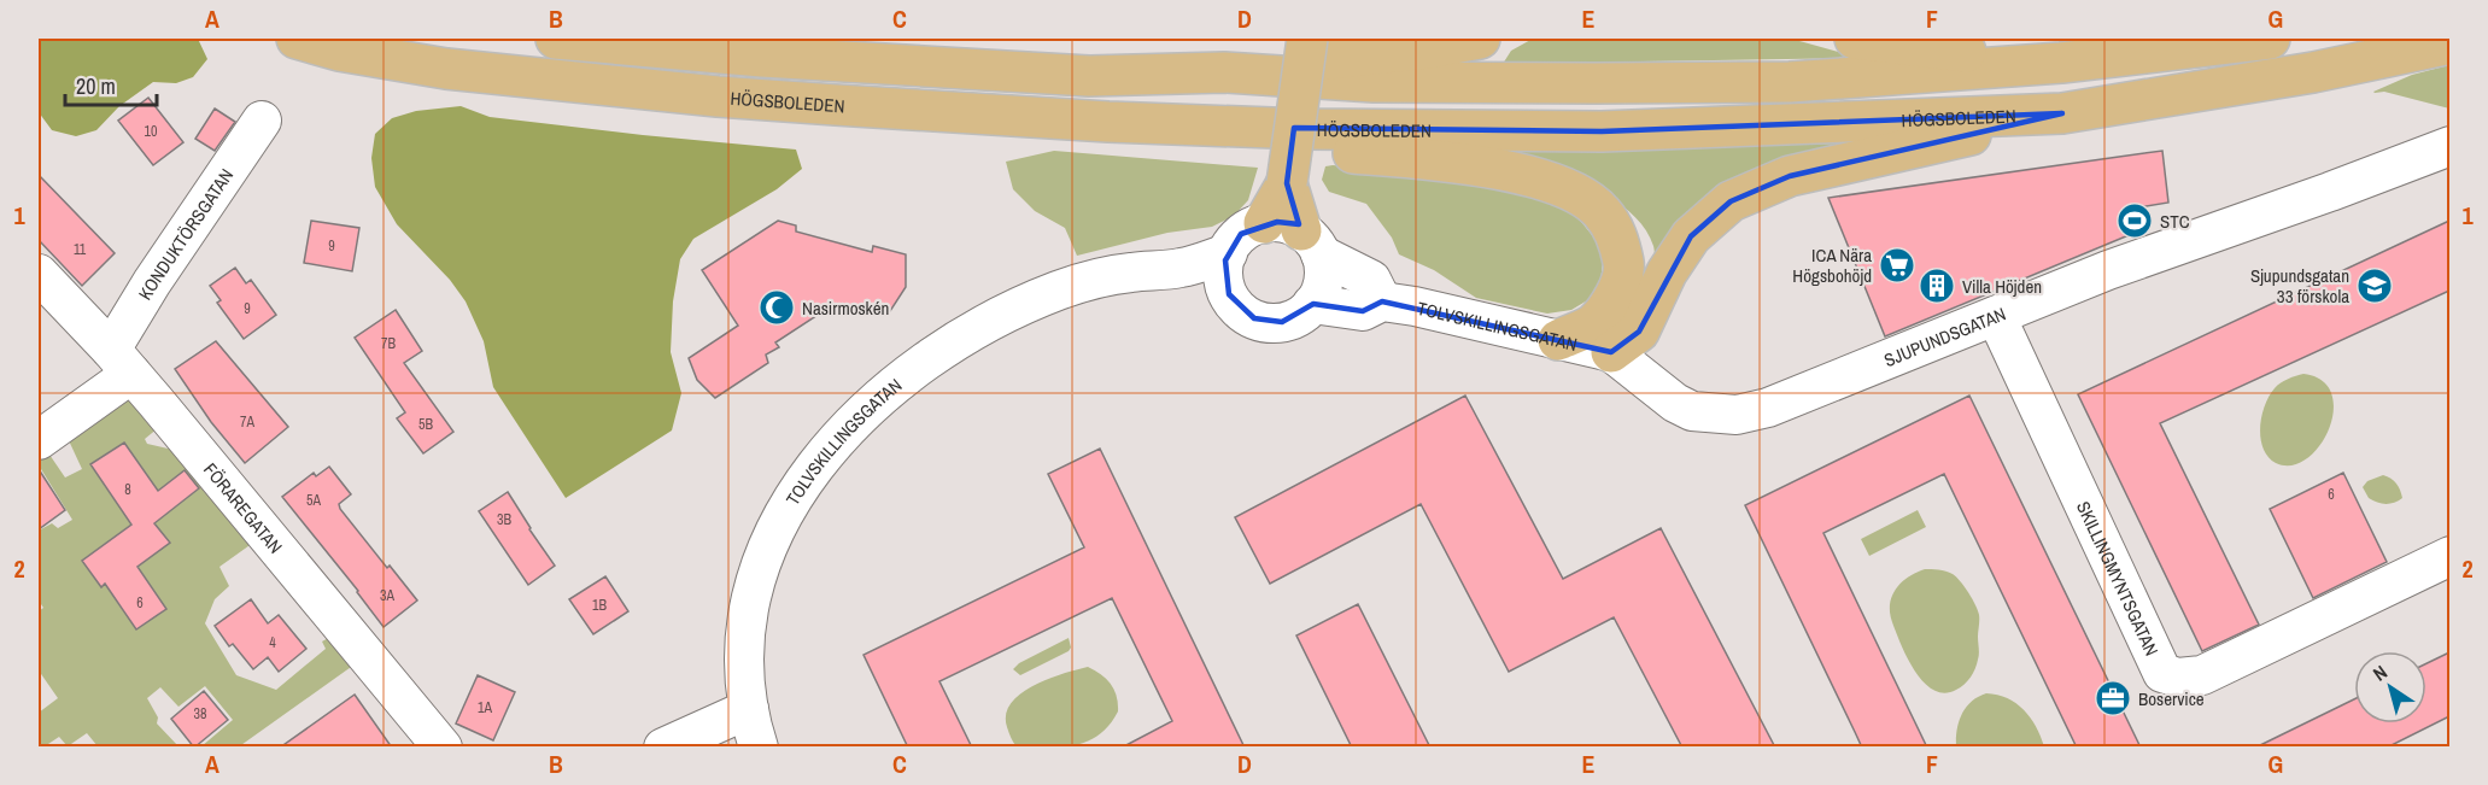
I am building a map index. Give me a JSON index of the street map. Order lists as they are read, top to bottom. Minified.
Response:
{"streets":{"main road":["HÖGSBOLEDEN"],"street":["KONDUKTÖRSGATAN","TOLVSKILLINGSGATAN","SJUPUNDSGATAN","FÖRAREGATAN","SKILLINGMYNTSGATAN"]},"crossings":[["KONDUKTÖRSGATAN","FÖRAREGATAN"],["TOLVSKILLINGSGATAN","SJUPUNDSGATAN"],["SJUPUNDSGATAN","SKILLINGMYNTSGATAN"]],"places":{"sports":["STC"],"supermarket":["ICA Nära Högsbohöjd"],"building":["Villa Höjden"],"school or university":["Sjupundsgatan 33 förskola"],"mosque":["Nasirmoskén"],"office":["Boservice"]},"house_numbers":["10","9","11","9","7B","7A","5B","8","6","5A","3B","3A","6","1B","4","1A","38"],"scale_bar":"20 m","north":"top left","grid":{"columns":["A","B","C","D","E","F","G"],"rows":["1","2"]}}
